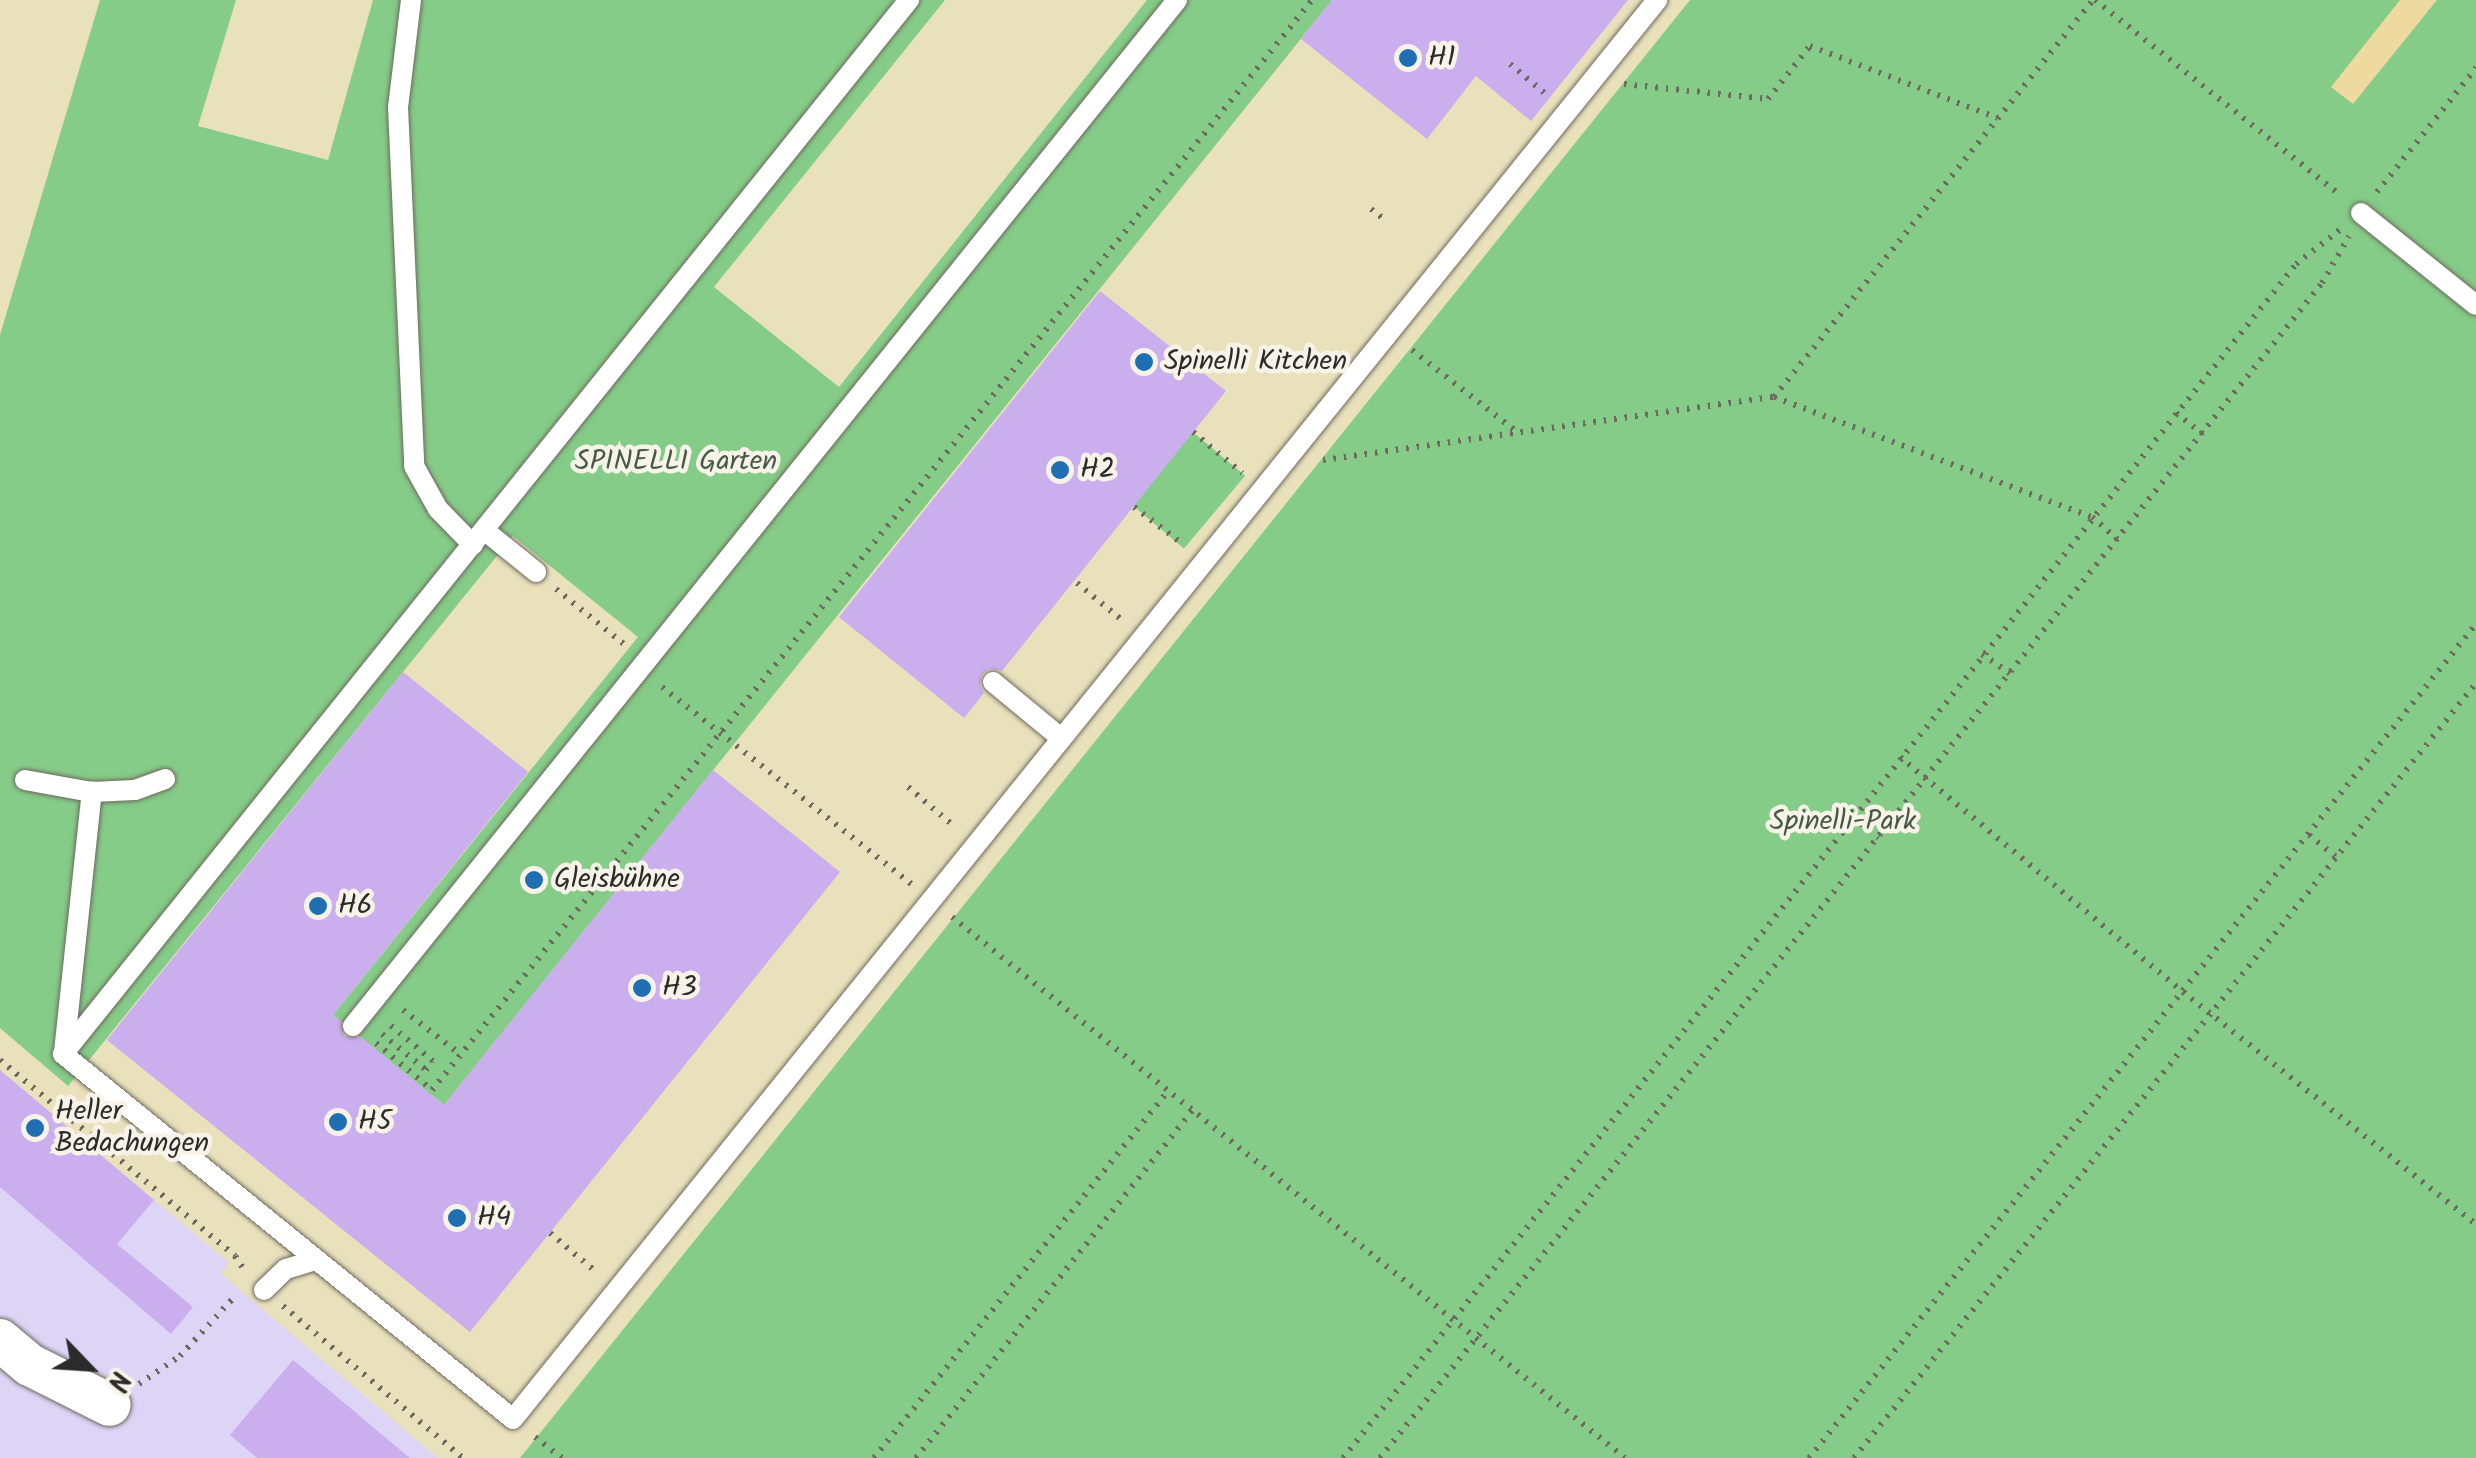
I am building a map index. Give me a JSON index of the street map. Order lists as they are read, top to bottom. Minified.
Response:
{"parks":["SPINELLI Garten","Spinelli-Park"],"places":["H1","Spinelli Kitchen","H2","Gleisbühne","H6","H3","H5","Heller Bedachungen","H4"],"north":"bottom right"}
